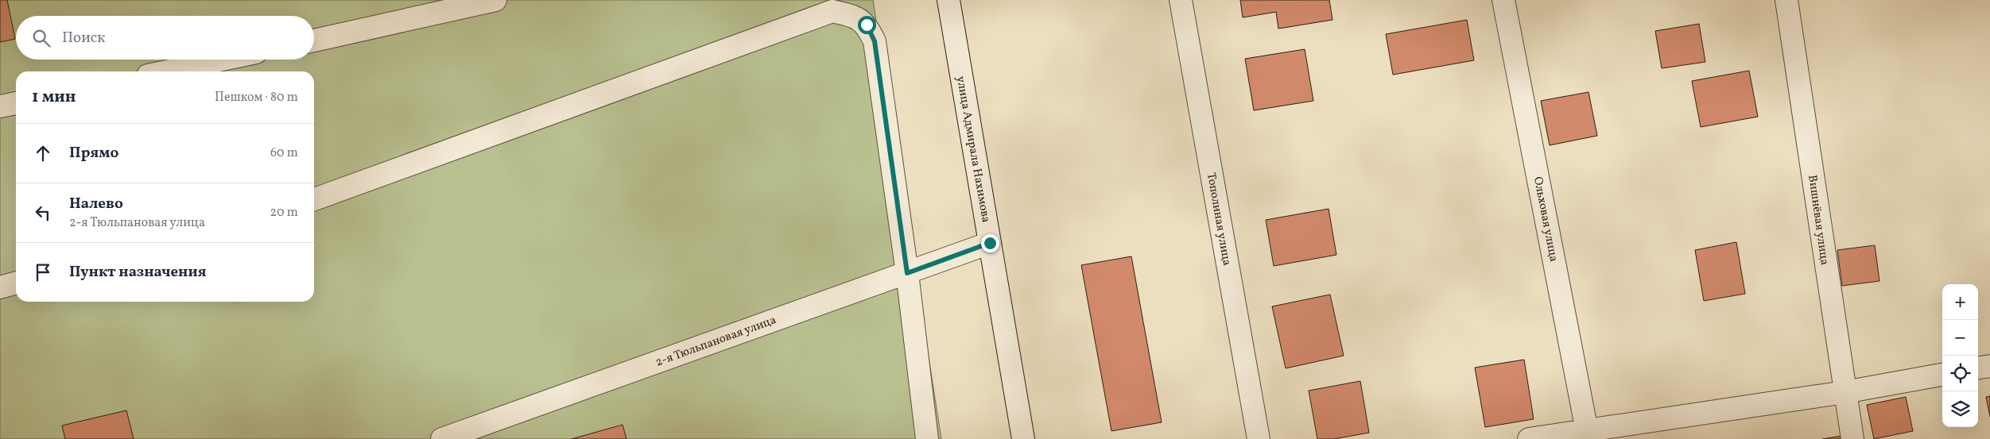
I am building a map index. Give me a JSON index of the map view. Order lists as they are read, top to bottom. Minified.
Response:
{"streets":{"street":["улица Адмирала Нахимова","Тополиная улица","Ольховая улица","Вишнёвая улица","2-я Тюльпановая улица"]},"crossings":[["улица Адмирала Нахимова","2-я Тюльпановая улица"]],"page":{"search":"Поиск","heading":["1 мин","Пешком · 80 m"],"list":[["Прямо","60 m"],["Налево","2-я Тюльпановая улица","20 m"],"Пункт назначения"],"map_buttons":["+","−"]}}
